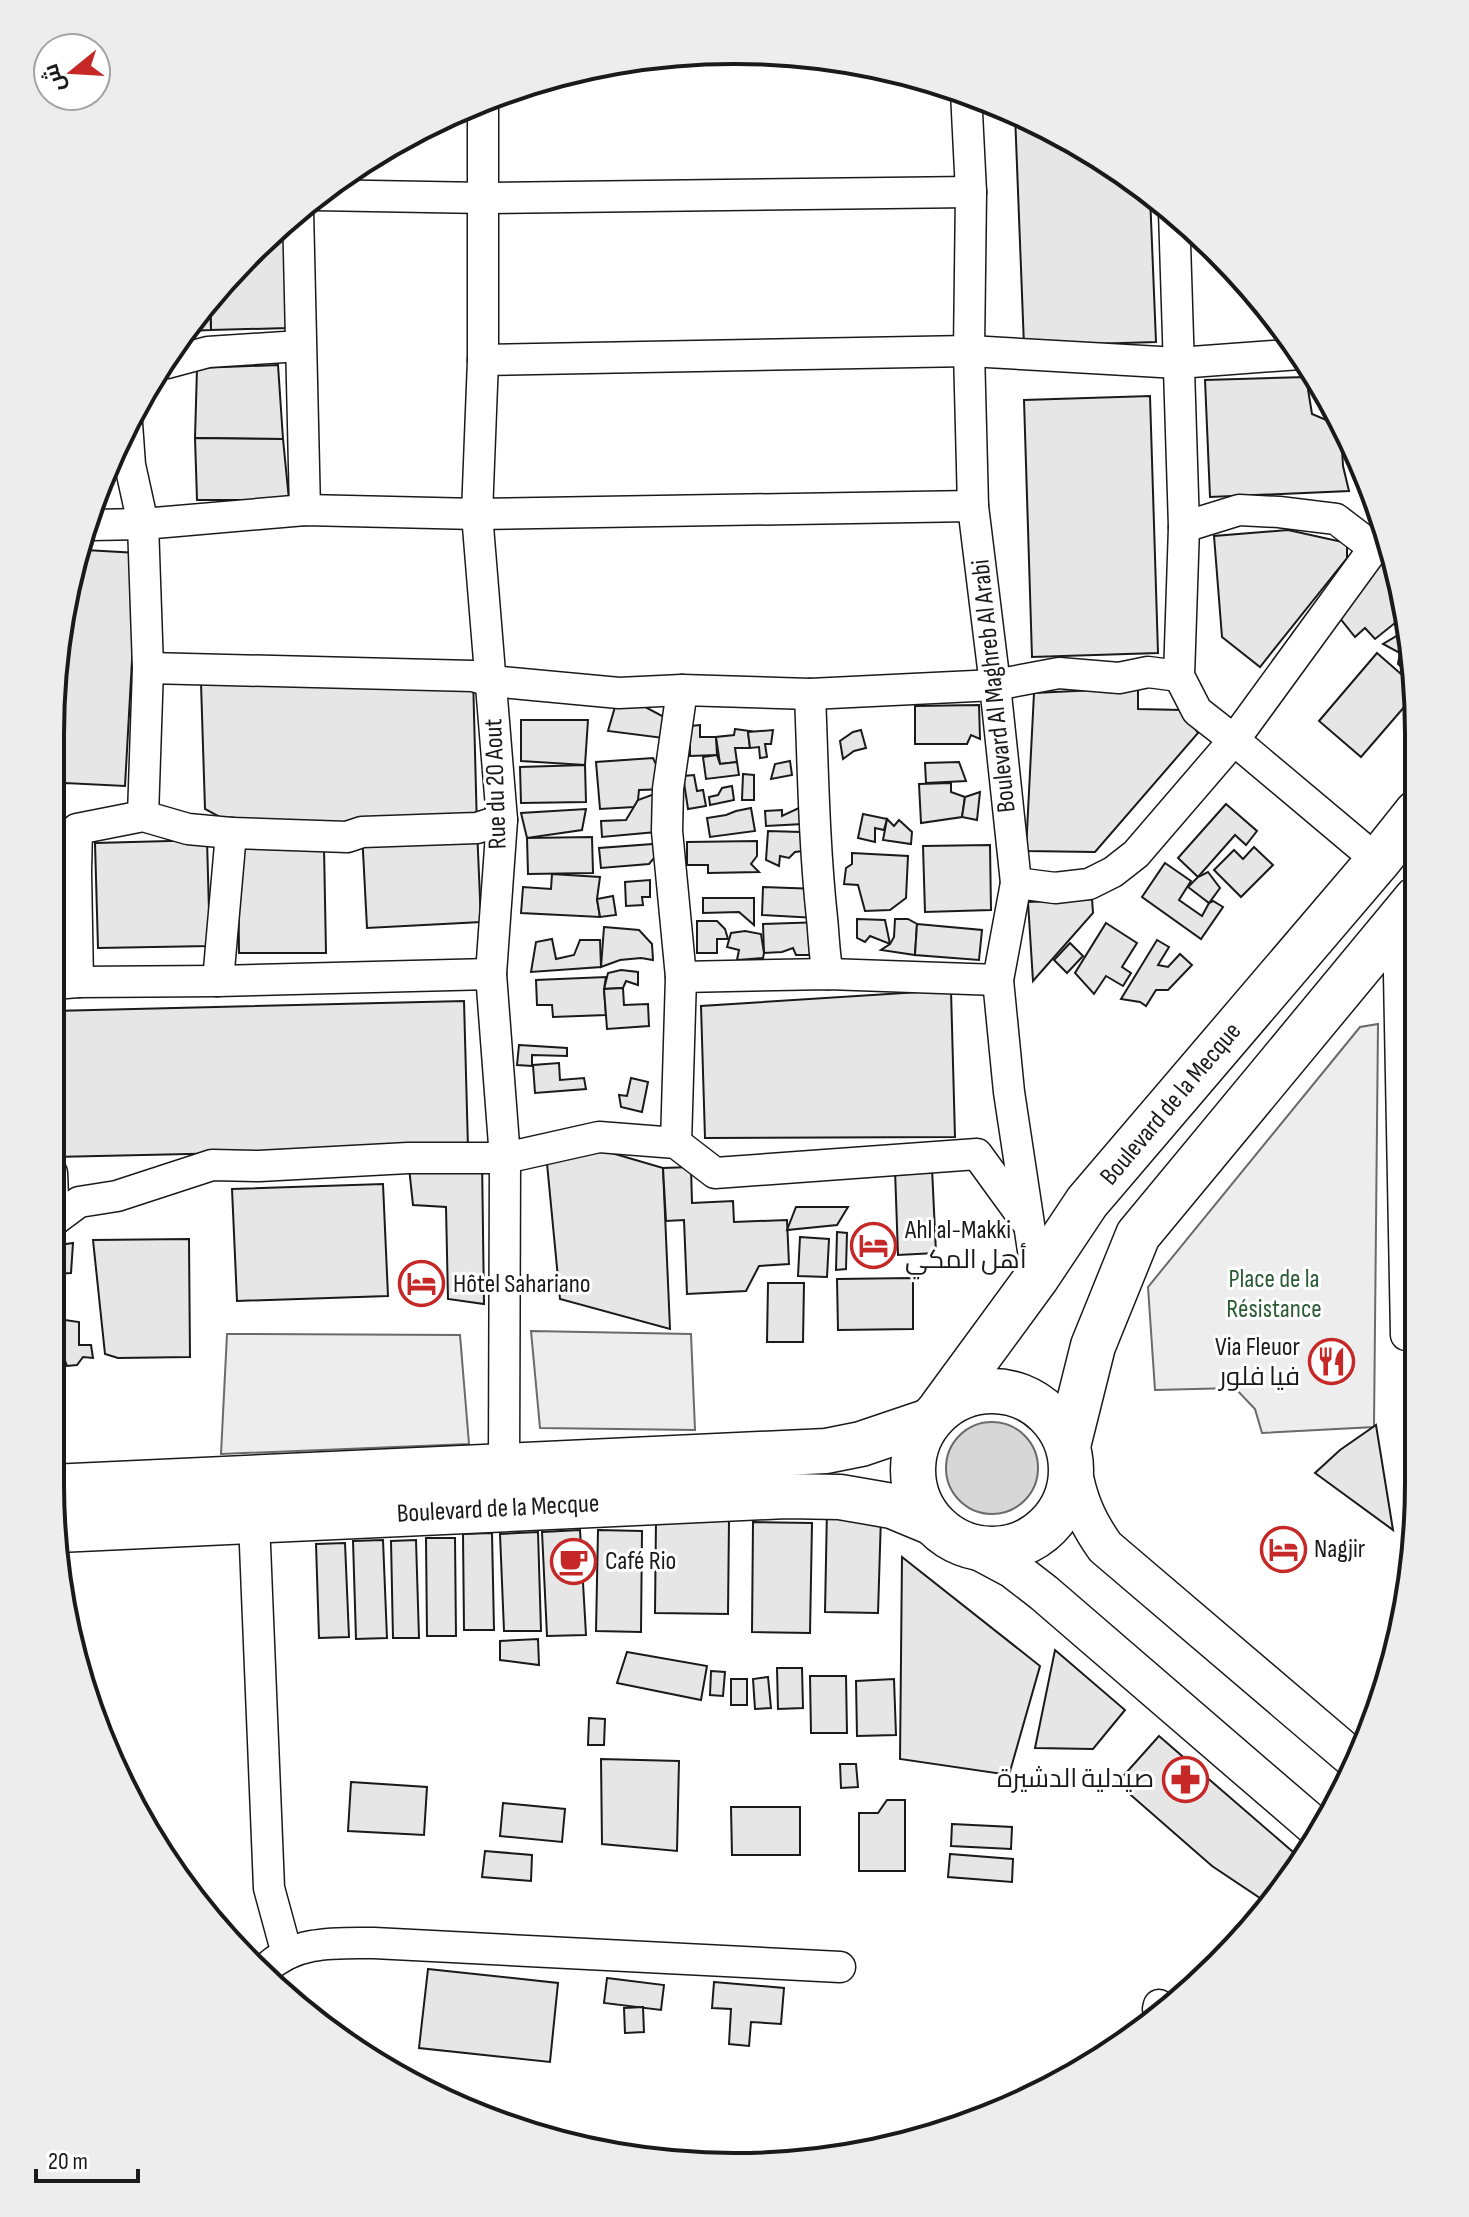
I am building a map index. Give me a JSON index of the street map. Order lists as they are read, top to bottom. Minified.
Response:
{"streets":{"main road":["Boulevard de la Mecque"],"street":["Boulevard Al Maghreb Al Arabi","Rue du 20 Aout"]},"crossings":[["Boulevard Al Maghreb Al Arabi","Boulevard de la Mecque"]],"parks":["Place de la Résistance"],"places":{"hotel":["Ahl al-Makki أهل المكي","Hôtel Sahariano","Nagjir"],"restaurant":["Via Fleuor فيا فلور"],"cafe":["Café Rio"],"pharmacy":["صيدلية الدشيرة"]},"scale_bar":"20 m","north":"left"}
